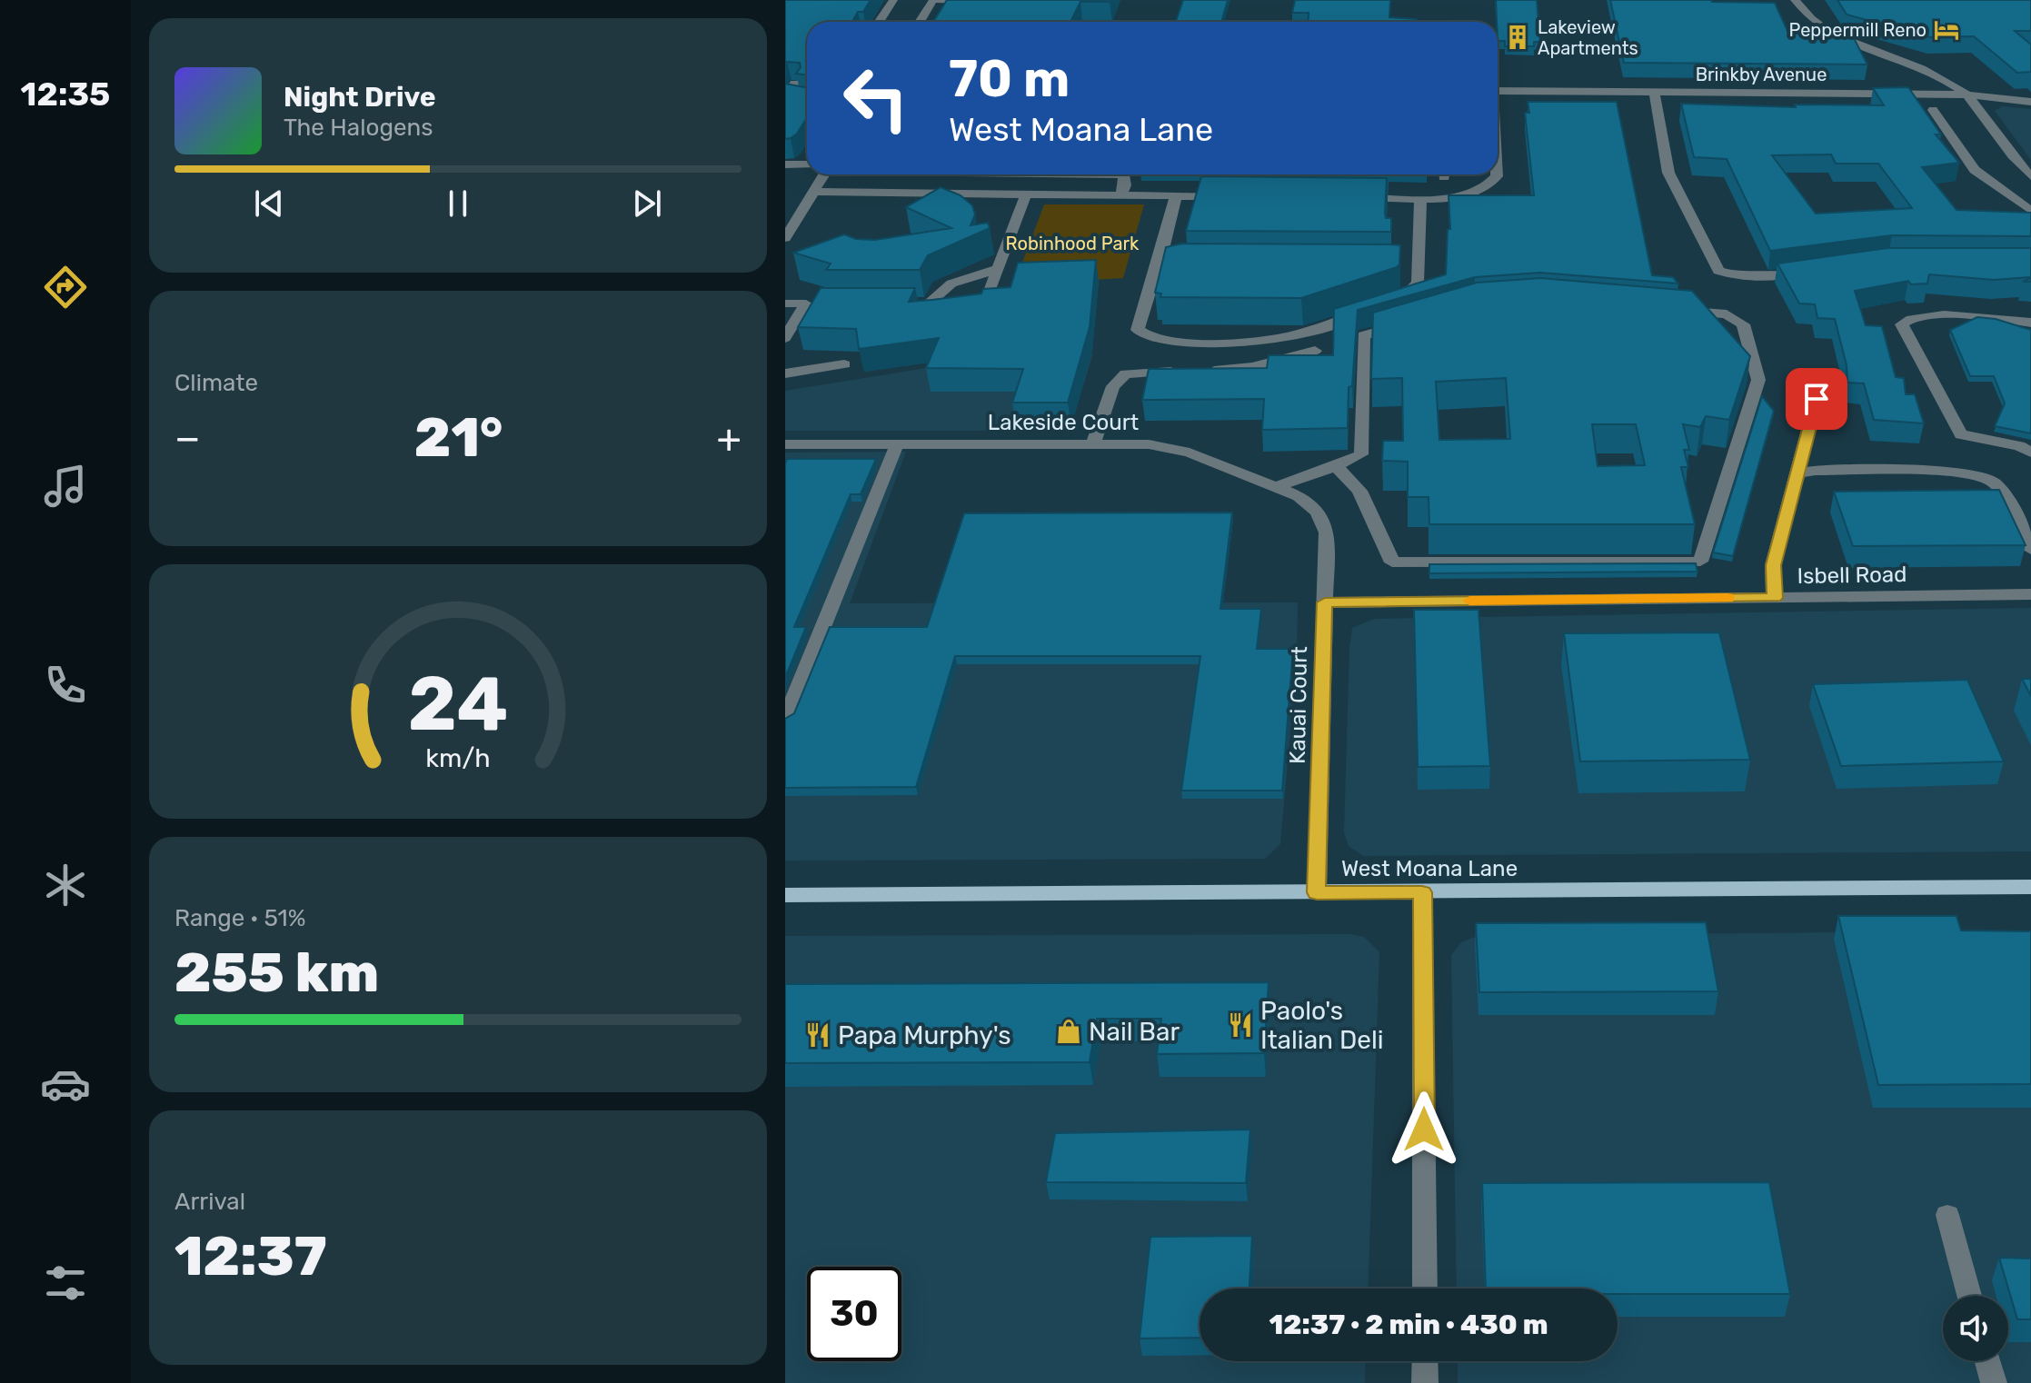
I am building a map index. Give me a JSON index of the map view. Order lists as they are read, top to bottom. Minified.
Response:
{"streets":{"main road":["West Moana Lane"],"street":["Brinkby Avenue","Lakeside Court","Isbell Road","Kauai Court"]},"crossings":[["Lakeside Court","Kauai Court"],["Isbell Road","Kauai Court"],["Kauai Court","West Moana Lane"]],"parks":["Robinhood Park"],"places":{"hotel":["Peppermill Reno"],"building":["Lakeview Apartments"],"restaurant":["Paolo's Italian Deli","Papa Murphy's"],"shop":["Nail Bar"]},"page":{"tabs":"12:35","turn":["70 m","West Moana Lane"],"song":["Night Drive","The Halogens"],"tile":["Climate",["Range · 51%","255 km"],["Arrival","12:37"]],"heat":["−","21°","+"],"limit":"30","trip":"12:37 · 2 min · 430 m","gauge":["24","km/h"]}}
